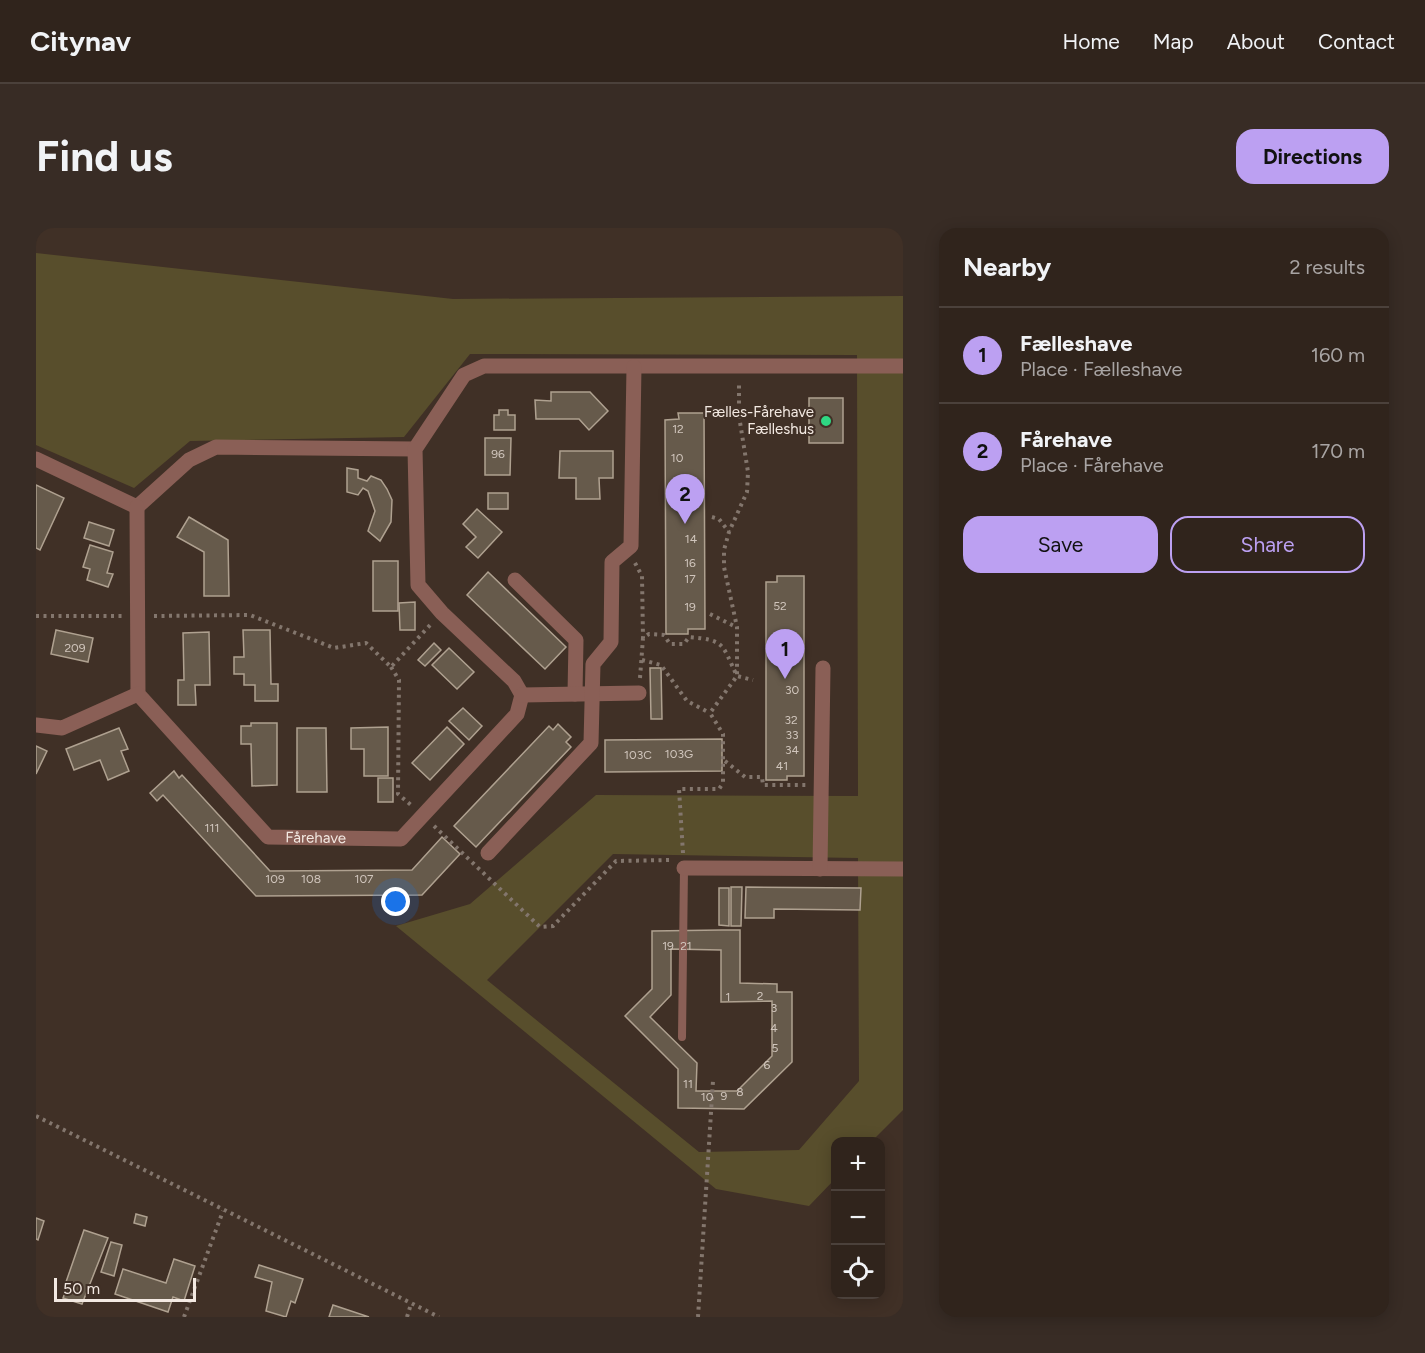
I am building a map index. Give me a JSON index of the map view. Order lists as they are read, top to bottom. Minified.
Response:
{"streets":{"street":["Fårehave"]},"places":["Fælles-Fårehave Fælleshus"],"house_numbers":["12","96","10","14","16","17","52","19","209","30","32","33","34","103G","103C","41","111","109","108","107","19","21","2","1","3","4","5","6","11","8","9","10"],"scale_bar":"50 m","page":{"header":"Citynav","nav":["Home","Map","About","Contact"],"buttons":["Directions",["Save","Share"]],"title":"Find us","heading":["Nearby","2 results"],"list":[{"mark":"1","name":"Fælleshave","note":"Place · Fælleshave","value":"160 m"},{"mark":"2","name":"Fårehave","note":"Place · Fårehave","value":"170 m"}],"pins":["2","1"],"map_buttons":["+","−"],"scale":"50 m"}}
